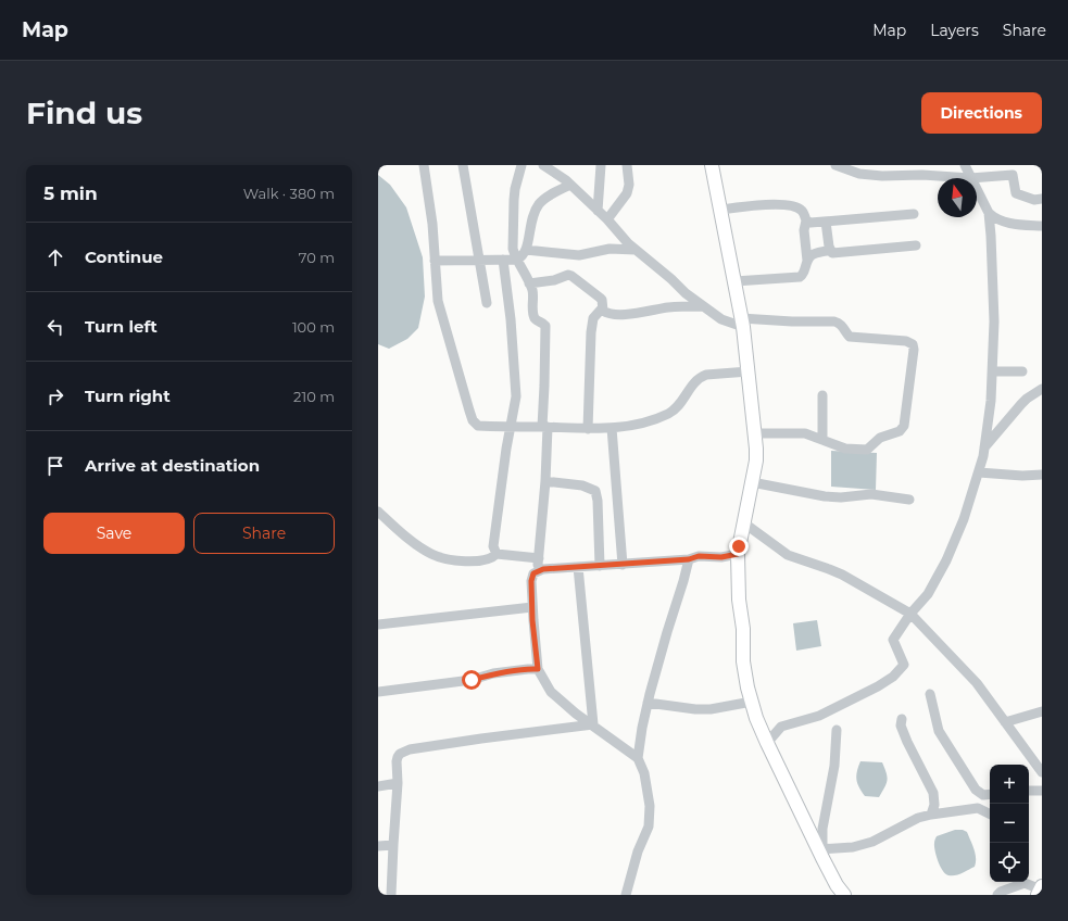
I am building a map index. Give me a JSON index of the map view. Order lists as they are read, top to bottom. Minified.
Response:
{"north":"top","page":{"header":"Map","nav":["Map","Layers","Share"],"buttons":["Directions",["Save","Share"]],"title":"Find us","heading":["5 min","Walk · 380 m"],"list":[["Continue","70 m"],["Turn left","100 m"],["Turn right","210 m"],"Arrive at destination"],"map_buttons":["+","−"]}}
